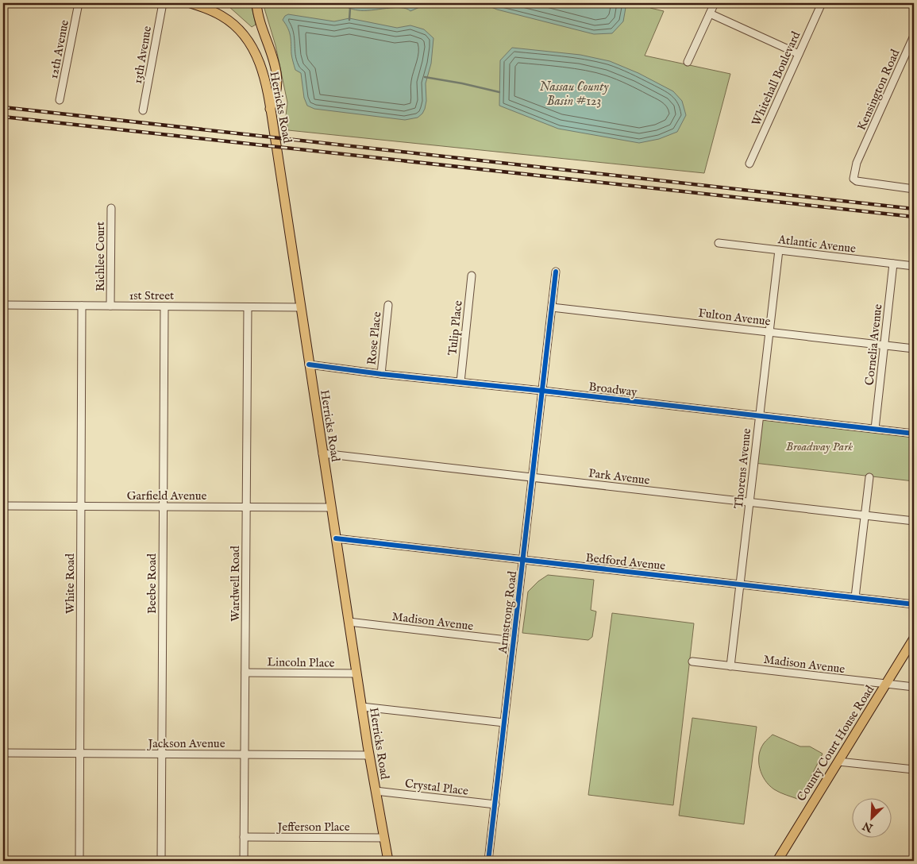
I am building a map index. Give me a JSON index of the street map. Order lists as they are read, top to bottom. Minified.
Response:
{"streets":{"main road":["Herricks Road","County Court House Road"],"street":["12th Avenue","13th Avenue","Whitehall Boulevard","Kensington Road","Atlantic Avenue","Richlee Court","1st Street","Fulton Avenue","Tulip Place","Rose Place","Cornelia Avenue","Broadway","Thorens Avenue","Park Avenue","Garfield Avenue","Bedford Avenue","White Road","Beebe Road","Wardwell Road","Armstrong Road","Madison Avenue","Lincoln Place","Jackson Avenue","Crystal Place","Jefferson Place"]},"crossings":[["Herricks Road","1st Street"],["Herricks Road","Broadway"],["Herricks Road","Park Avenue"],["Herricks Road","Garfield Avenue"],["Herricks Road","Bedford Avenue"],["Herricks Road","Madison Avenue"],["Herricks Road","Lincoln Place"],["Herricks Road","Jackson Avenue"],["Herricks Road","Crystal Place"],["Herricks Road","Jefferson Place"],["Atlantic Avenue","Cornelia Avenue"],["Atlantic Avenue","Thorens Avenue"],["Richlee Court","1st Street"],["1st Street","White Road"],["1st Street","Beebe Road"],["1st Street","Wardwell Road"],["Fulton Avenue","Cornelia Avenue"],["Fulton Avenue","Thorens Avenue"],["Fulton Avenue","Armstrong Road"],["Tulip Place","Broadway"],["Rose Place","Broadway"],["Cornelia Avenue","Broadway"],["Broadway","Thorens Avenue"],["Broadway","Armstrong Road"],["Thorens Avenue","Park Avenue"],["Thorens Avenue","Bedford Avenue"],["Thorens Avenue","Madison Avenue"],["Park Avenue","Armstrong Road"],["Garfield Avenue","White Road"],["Garfield Avenue","Beebe Road"],["Garfield Avenue","Wardwell Road"],["Bedford Avenue","Armstrong Road"],["White Road","Jackson Avenue"],["Beebe Road","Jackson Avenue"],["Wardwell Road","Lincoln Place"],["Wardwell Road","Jackson Avenue"],["Wardwell Road","Jefferson Place"],["Armstrong Road","Madison Avenue"],["Armstrong Road","Crystal Place"],["Madison Avenue","County Court House Road"]],"water":["Nassau County Basin #123"],"parks":["Broadway Park"],"north":"bottom left"}
